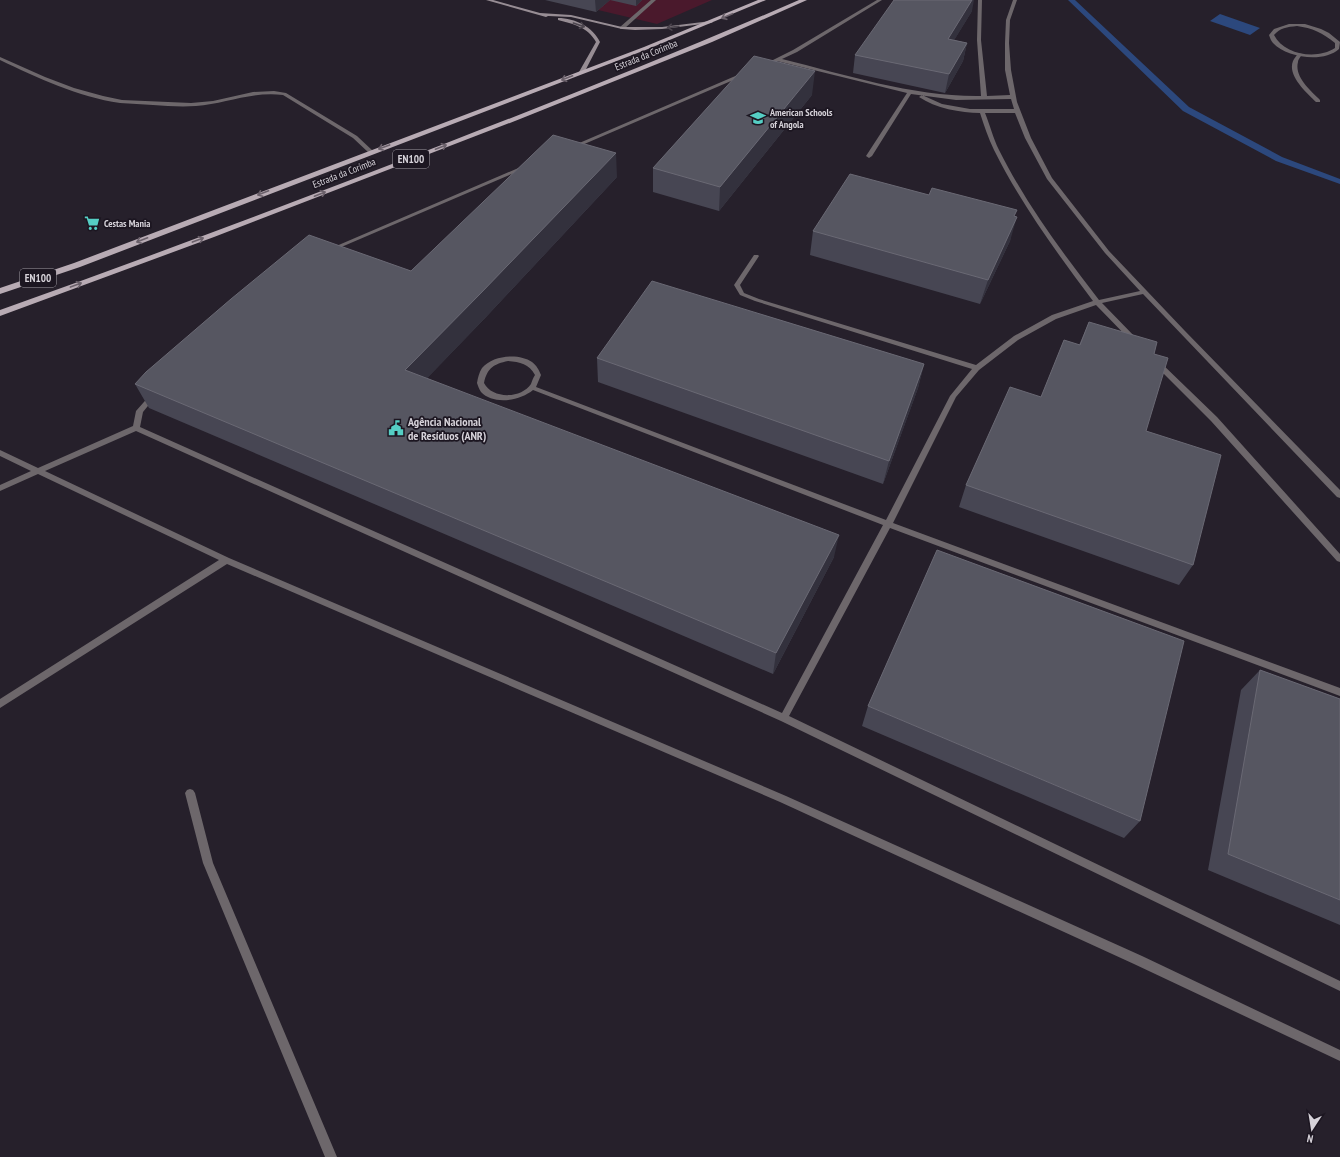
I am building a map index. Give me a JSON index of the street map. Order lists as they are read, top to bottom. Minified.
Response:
{"streets":{"main road":["Estrada da Corimba","EN100"]},"places":{"school or university":["American Schools of Angola"],"supermarket":["Cestas Mania"],"public building":["Agência Nacional de Resíduos (ANR)"]},"north":"bottom"}
